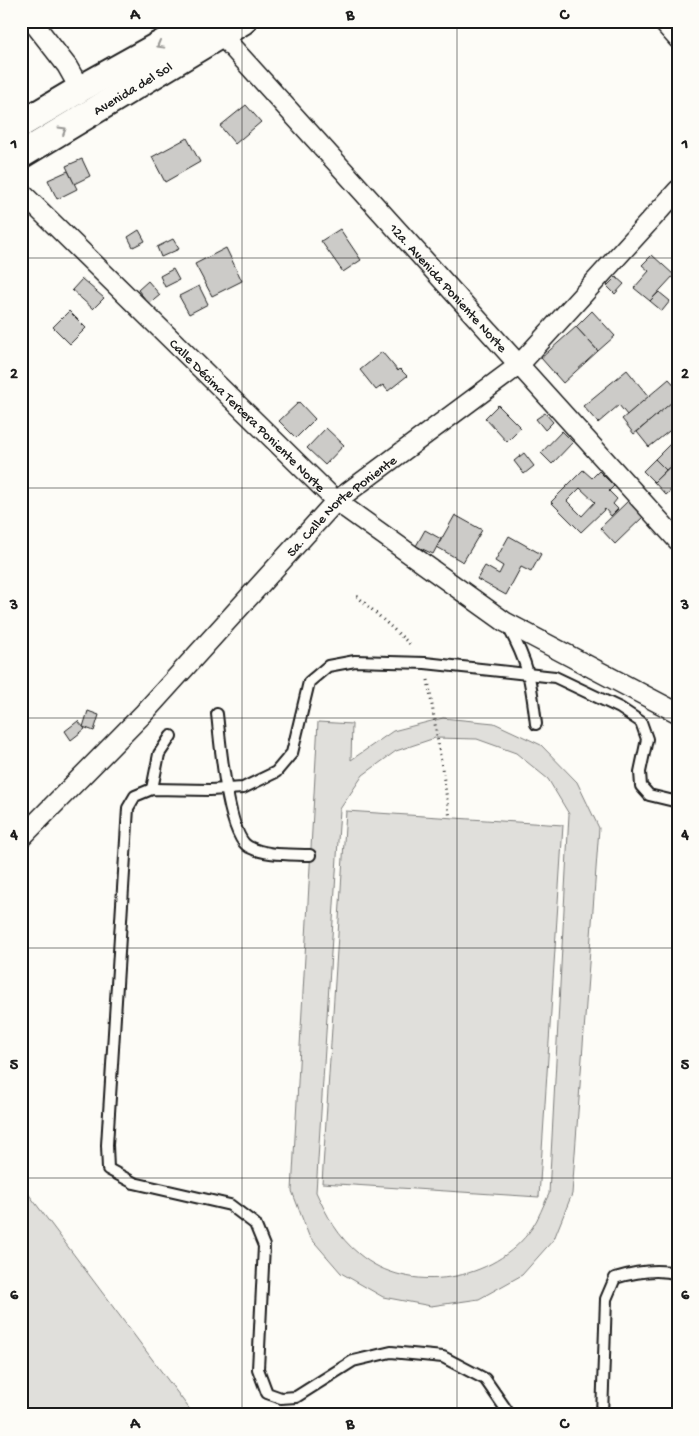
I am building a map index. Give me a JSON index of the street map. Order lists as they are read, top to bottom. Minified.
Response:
{"streets":{"main road":["Avenida del Sol"],"street":["12a. Avenida Poniente Norte","Calle Décima Tercera Poniente Norte","5a. Calle Norte Poniente"]},"crossings":[["Avenida del Sol","12a. Avenida Poniente Norte"],["12a. Avenida Poniente Norte","5a. Calle Norte Poniente"],["Calle Décima Tercera Poniente Norte","5a. Calle Norte Poniente"]],"grid":{"columns":["A","B","C"],"rows":["1","2","3","4","5","6"]}}
